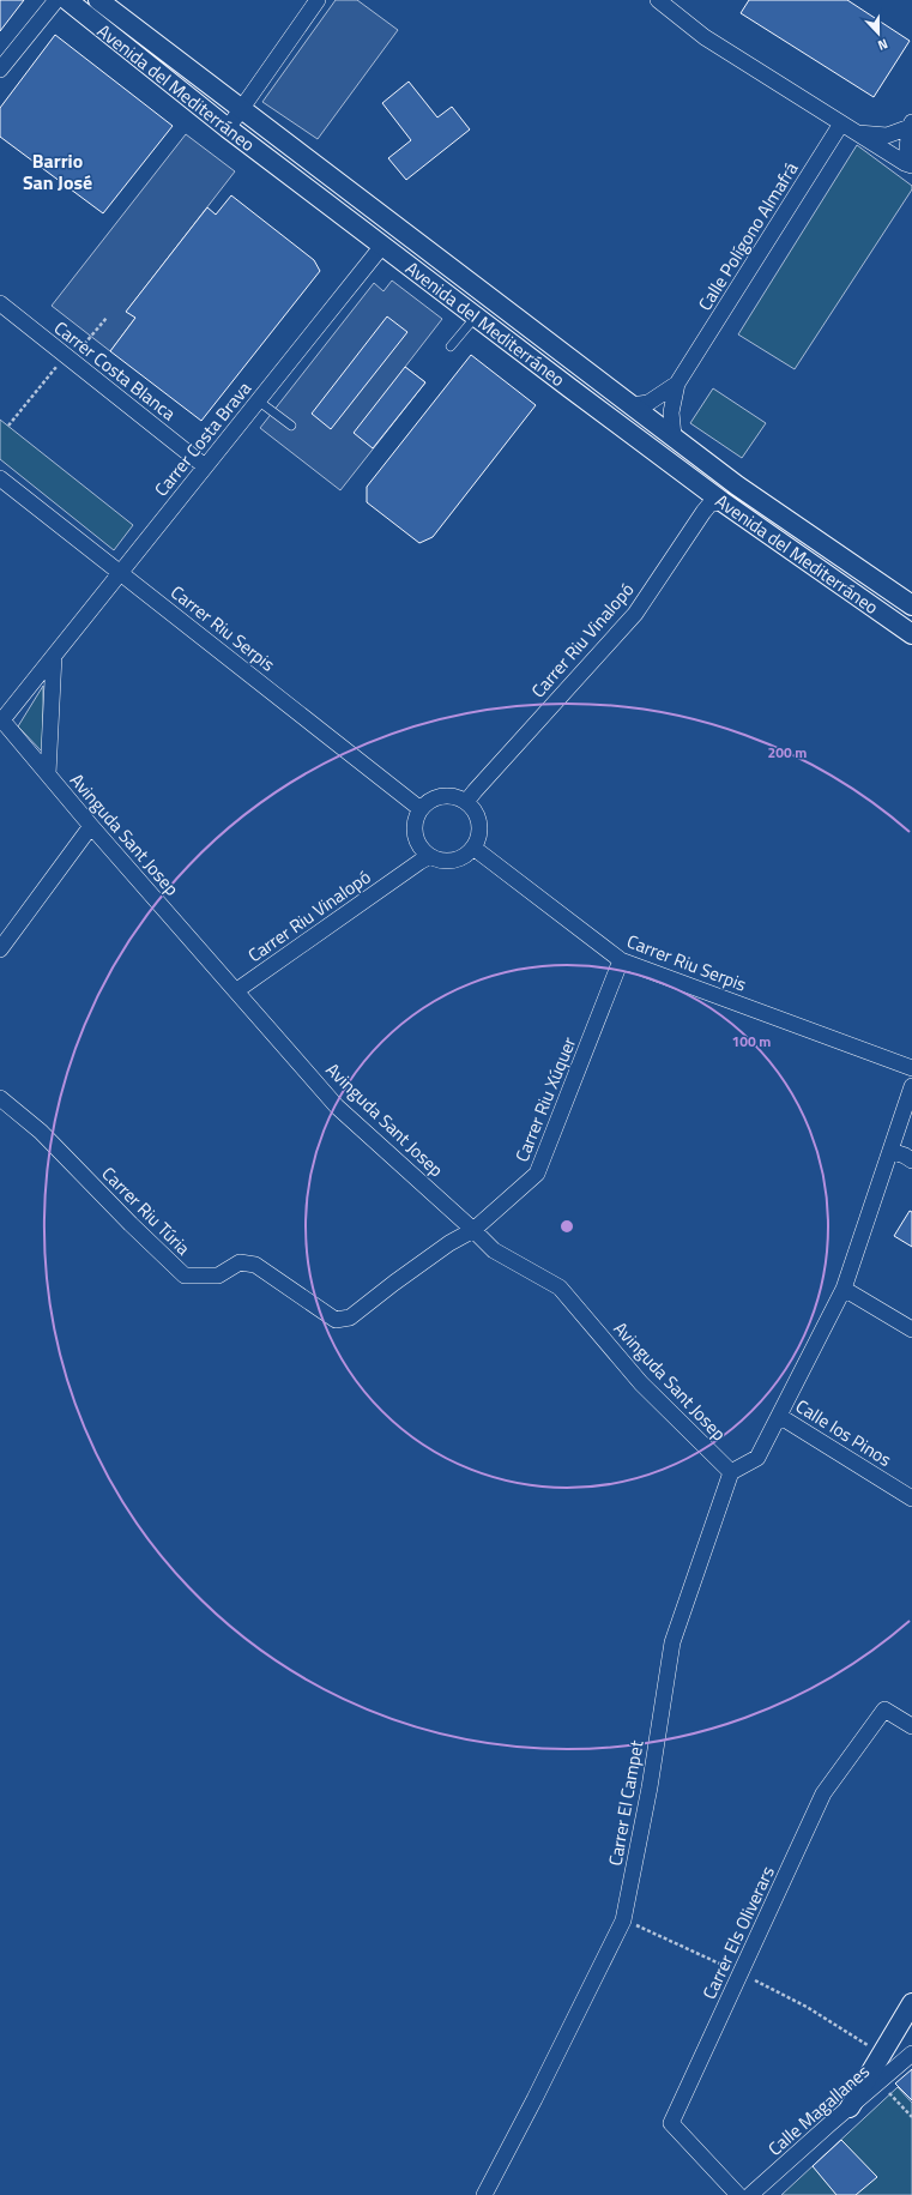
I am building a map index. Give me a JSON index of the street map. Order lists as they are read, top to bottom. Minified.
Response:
{"streets":{"street":["Avenida del Mediterráneo","Calle Polígono Almafrá","Carrer Costa Blanca","Carrer Costa Brava","Carrer Riu Serpis","Carrer Riu Vinalopó","Avinguda Sant Josep","Carrer Riu Xúquer","Carrer Riu Túria","Calle los Pinos","Carrer El Campet","Carrer Els Oliverars","Calle Magallanes"]},"crossings":[["Avenida del Mediterráneo","Calle Polígono Almafrá"],["Avenida del Mediterráneo","Carrer Costa Brava"],["Avenida del Mediterráneo","Carrer Riu Vinalopó"],["Carrer Costa Blanca","Carrer Costa Brava"],["Carrer Costa Brava","Carrer Riu Serpis"],["Carrer Costa Brava","Avinguda Sant Josep"],["Carrer Riu Serpis","Carrer Riu Vinalopó"],["Carrer Riu Serpis","Carrer Riu Xúquer"],["Carrer Riu Vinalopó","Avinguda Sant Josep"],["Avinguda Sant Josep","Carrer Riu Xúquer"],["Avinguda Sant Josep","Carrer Riu Túria"],["Avinguda Sant Josep","Carrer El Campet"],["Carrer Riu Xúquer","Carrer Riu Túria"]],"districts":["Barrio San José"],"north":"bottom","rings":["200 m","100 m"]}
